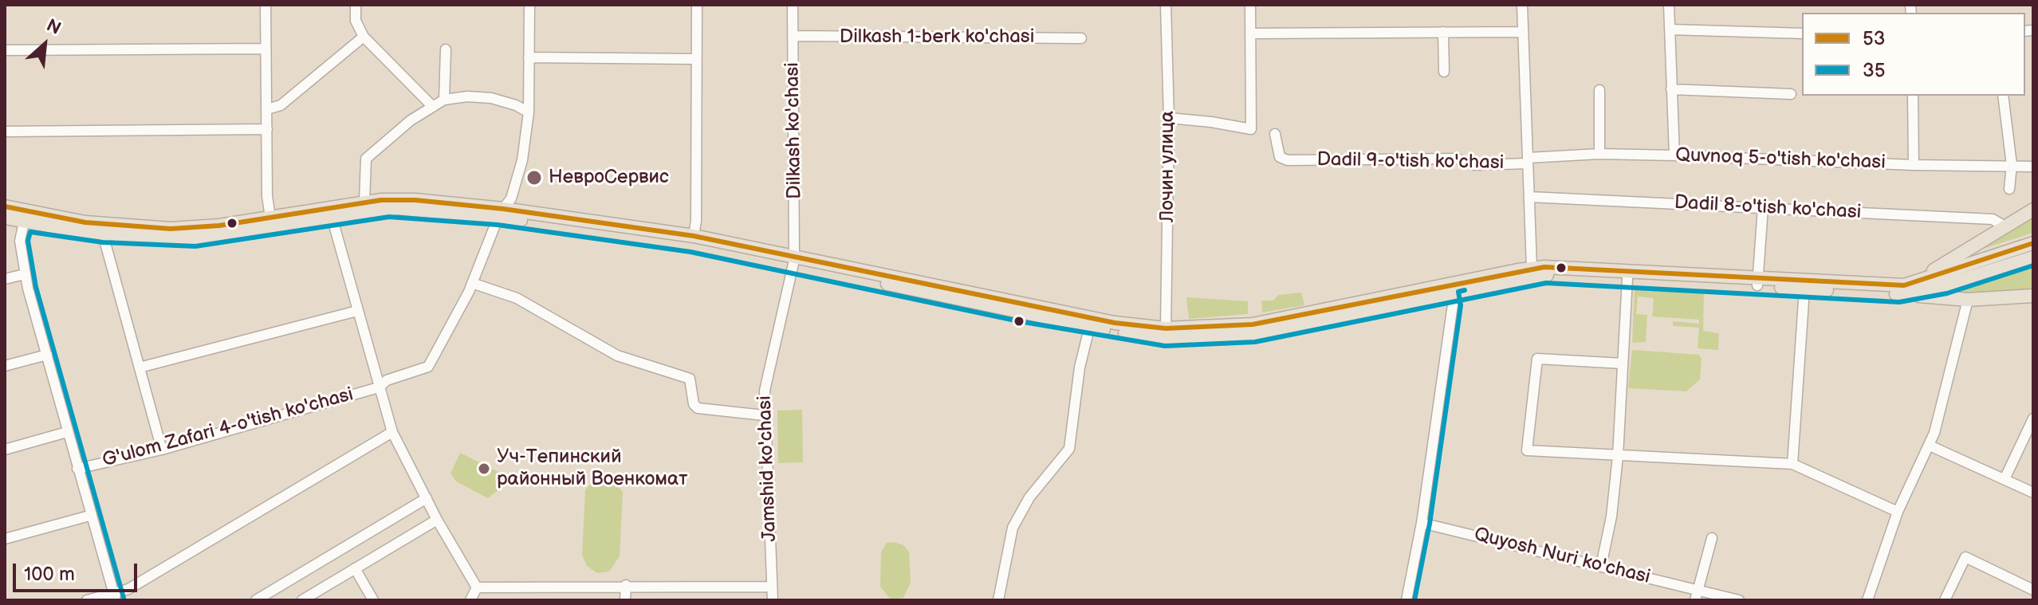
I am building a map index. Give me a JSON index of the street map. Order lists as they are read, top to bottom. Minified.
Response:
{"streets":{"street":["Dilkash 1-berk ko'chasi","Dilkash ko'chasi","Quvnoq 5-o'tish ko'chasi","Dadil 9-o'tish ko'chasi","Лочин улица","Dadil 8-o'tish ko'chasi","G'ulom Zafari 4-o'tish ko'chasi","Jamshid ko'chasi","Quyosh Nuri ko'chasi"]},"crossings":[["Dilkash 1-berk ko'chasi","Dilkash ko'chasi"],["Dilkash ko'chasi","Jamshid ko'chasi"],["Quvnoq 5-o'tish ko'chasi","Dadil 9-o'tish ko'chasi"]],"places":["НевроСервис","Уч-Тепинский районный Военкомат"],"lines":["transit line 53","transit line 35"],"legend":["53","35"],"scale_bar":"100 m","north":"top right"}
